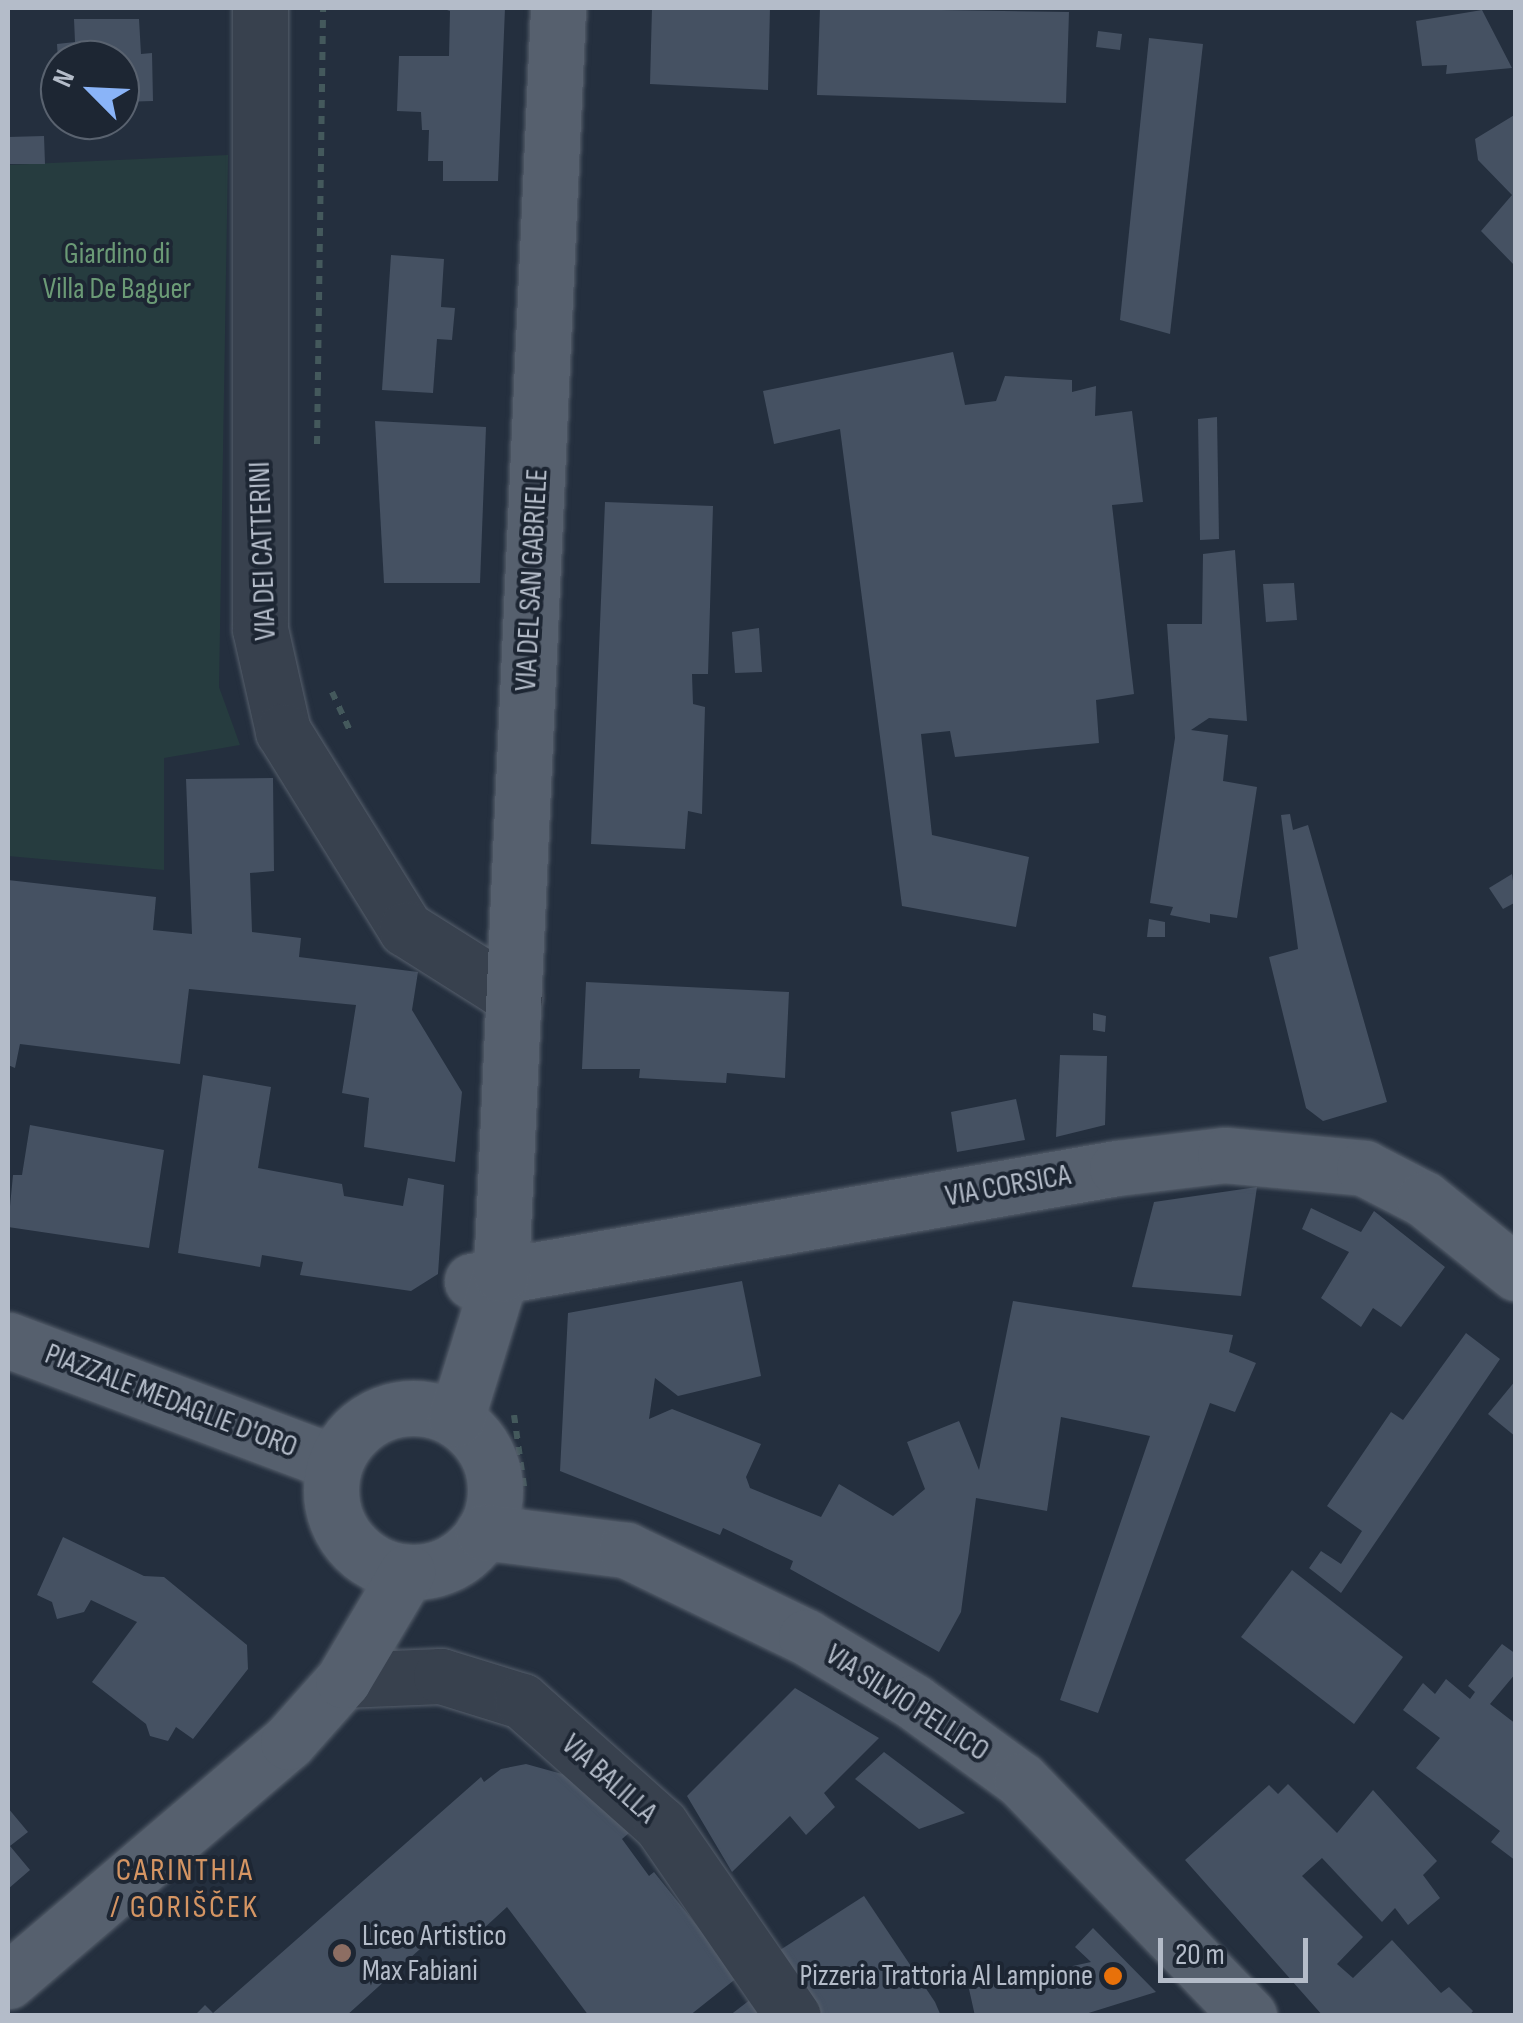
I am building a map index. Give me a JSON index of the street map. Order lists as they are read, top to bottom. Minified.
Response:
{"streets":{"main road":["VIA DEL SAN GABRIELE","VIA CORSICA","PIAZZALE MEDAGLIE D'ORO","VIA SILVIO PELLICO"],"street":["VIA DEI CATTERINI","VIA BALILLA"]},"crossings":[["VIA DEI CATTERINI","VIA DEL SAN GABRIELE"],["VIA DEL SAN GABRIELE","VIA CORSICA"],["VIA DEL SAN GABRIELE","PIAZZALE MEDAGLIE D'ORO"],["VIA DEL SAN GABRIELE","VIA SILVIO PELLICO"],["PIAZZALE MEDAGLIE D'ORO","VIA SILVIO PELLICO"]],"districts":["CARINTHIA / GORIŠČEK"],"parks":["Giardino di Villa De Baguer"],"places":["Liceo Artistico Max Fabiani","Pizzeria Trattoria Al Lampione"],"scale_bar":"20 m","north":"top left"}
